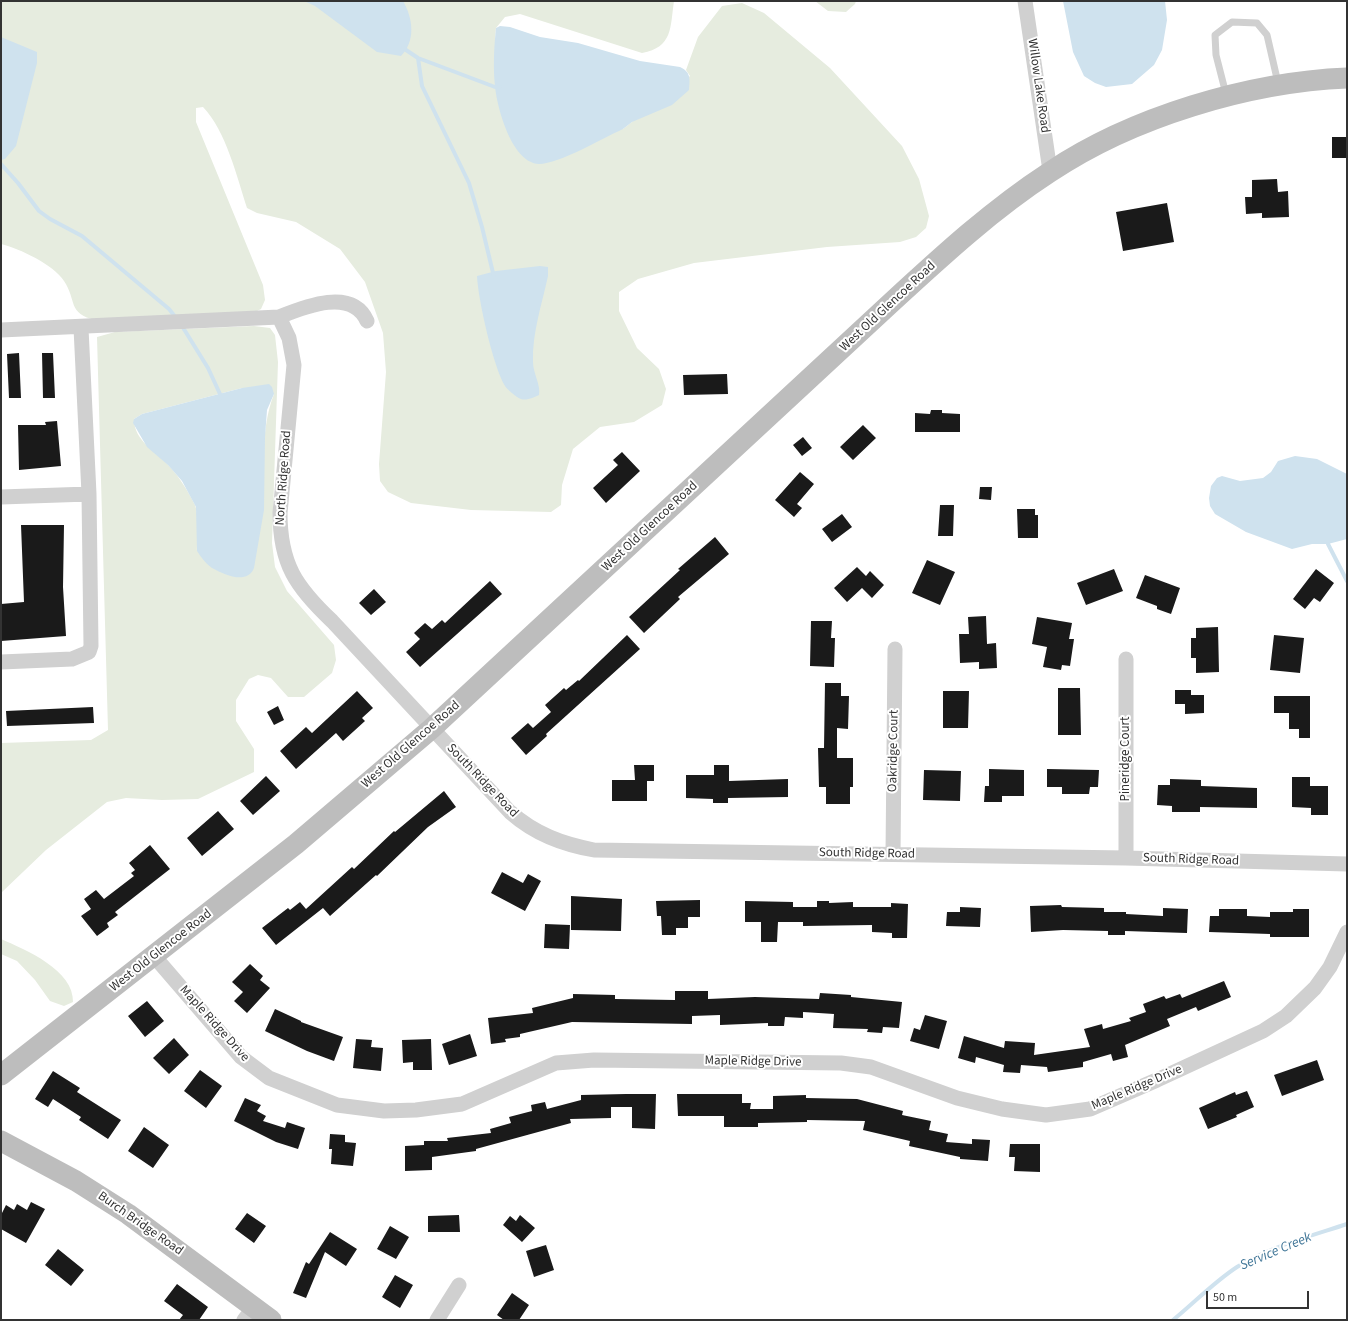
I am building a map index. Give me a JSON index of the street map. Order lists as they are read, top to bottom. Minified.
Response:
{"streets":{"street":["Willow Lake Road","West Old Glencoe Road","North Ridge Road","Oakridge Court","Pineridge Court","South Ridge Road","Maple Ridge Drive","Burch Bridge Road"]},"crossings":[["Willow Lake Road","West Old Glencoe Road"],["West Old Glencoe Road","North Ridge Road"],["West Old Glencoe Road","South Ridge Road"],["West Old Glencoe Road","Maple Ridge Drive"],["North Ridge Road","South Ridge Road"],["Oakridge Court","South Ridge Road"],["Pineridge Court","South Ridge Road"]],"water":["Service Creek"],"scale_bar":"50 m"}
